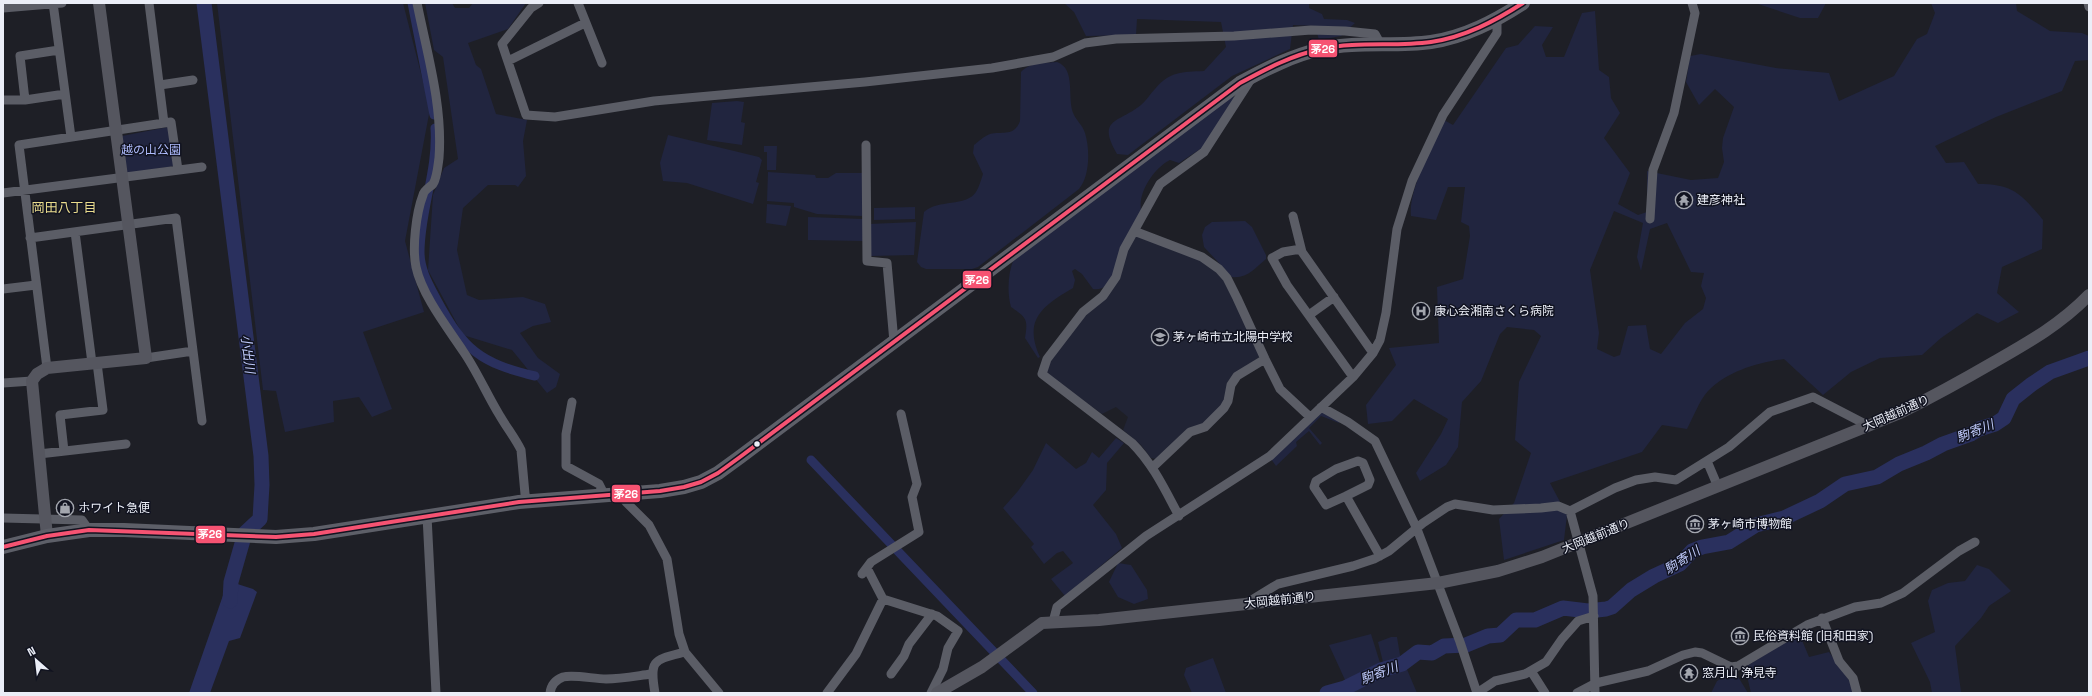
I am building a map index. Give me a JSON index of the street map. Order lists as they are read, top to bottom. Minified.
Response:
{"streets":{"street":["大岡越前通り"]},"districts":["岡田八丁目"],"water":["小出川","駒寄川"],"parks":["越の山公園"],"places":{"temple":["建彦神社","窓月山 浄見寺"],"hospital":["康心会湘南さくら病院"],"school or university":["茅ヶ崎市立北陽中学校"],"shop":["ホワイト急便"],"museum":["茅ヶ崎市博物館","民俗資料館 (旧和田家)"]},"lines":["transit line 茅26"],"north":"top left"}
